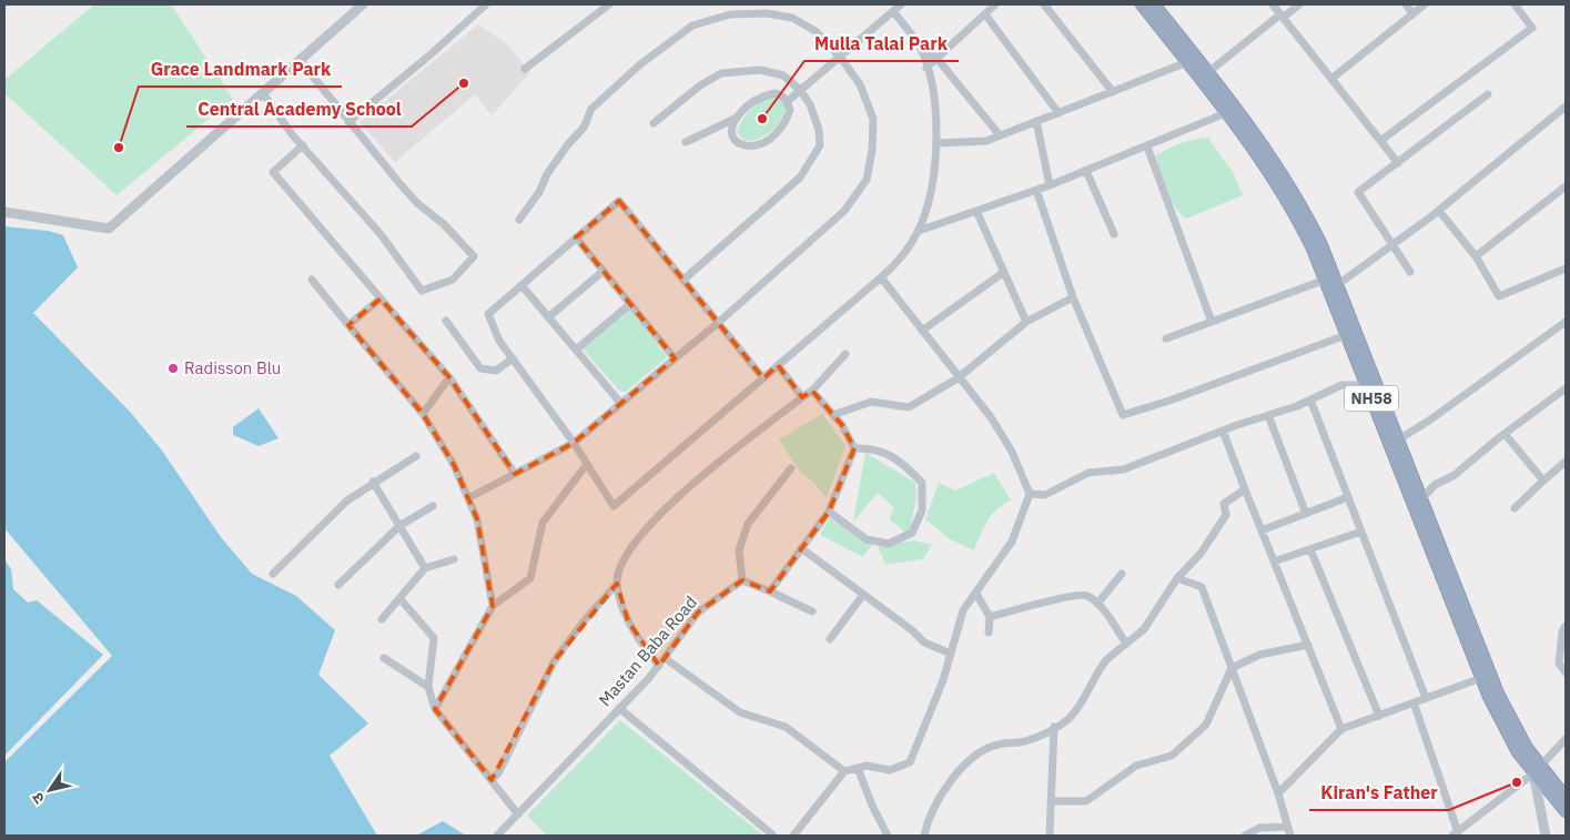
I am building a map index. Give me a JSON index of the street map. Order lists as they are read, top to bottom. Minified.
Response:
{"streets":{"highway":["NH58"],"street":["Mastan Baba Road"]},"places":["Central Academy School","Mulla Talai Park","Grace Landmark Park","Radisson Blu","Kiran's Father"],"north":"bottom left"}
